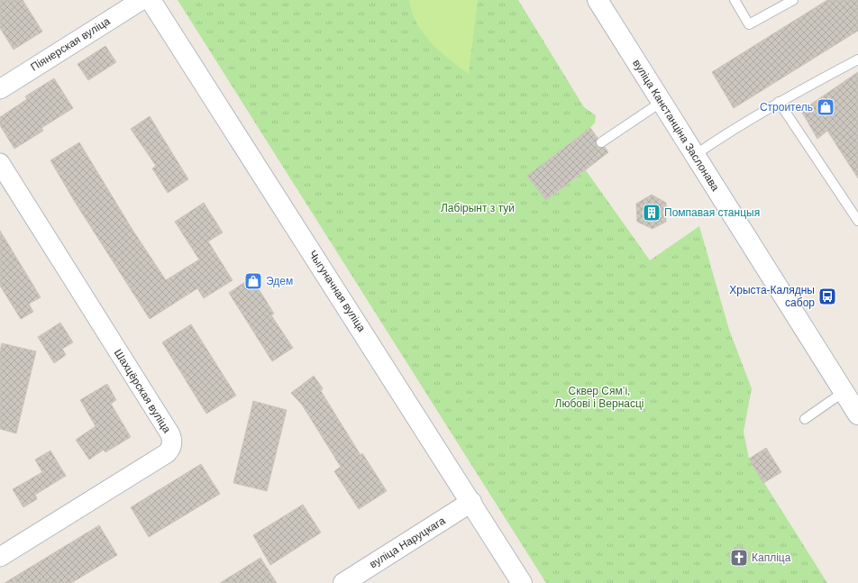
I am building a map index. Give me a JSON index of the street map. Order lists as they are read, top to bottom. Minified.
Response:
{"streets":{"main road":["вуліца Канстанціна Заслонава","Чыгуначная вуліца","вуліца Наруцкага"],"street":["Піянерская вуліца","Шахцёрская вуліца"]},"crossings":[["Чыгуначная вуліца","вуліца Наруцкага"]],"parks":["Лабірынт з туй","Сквер Сямʼі, Любові і Вернасці"],"places":{"shop":["Строитель","Эдем"],"building":["Помпавая станцыя"],"bus stop":["Хрыста-Калядны сабор"],"church":["Капліца"]}}
